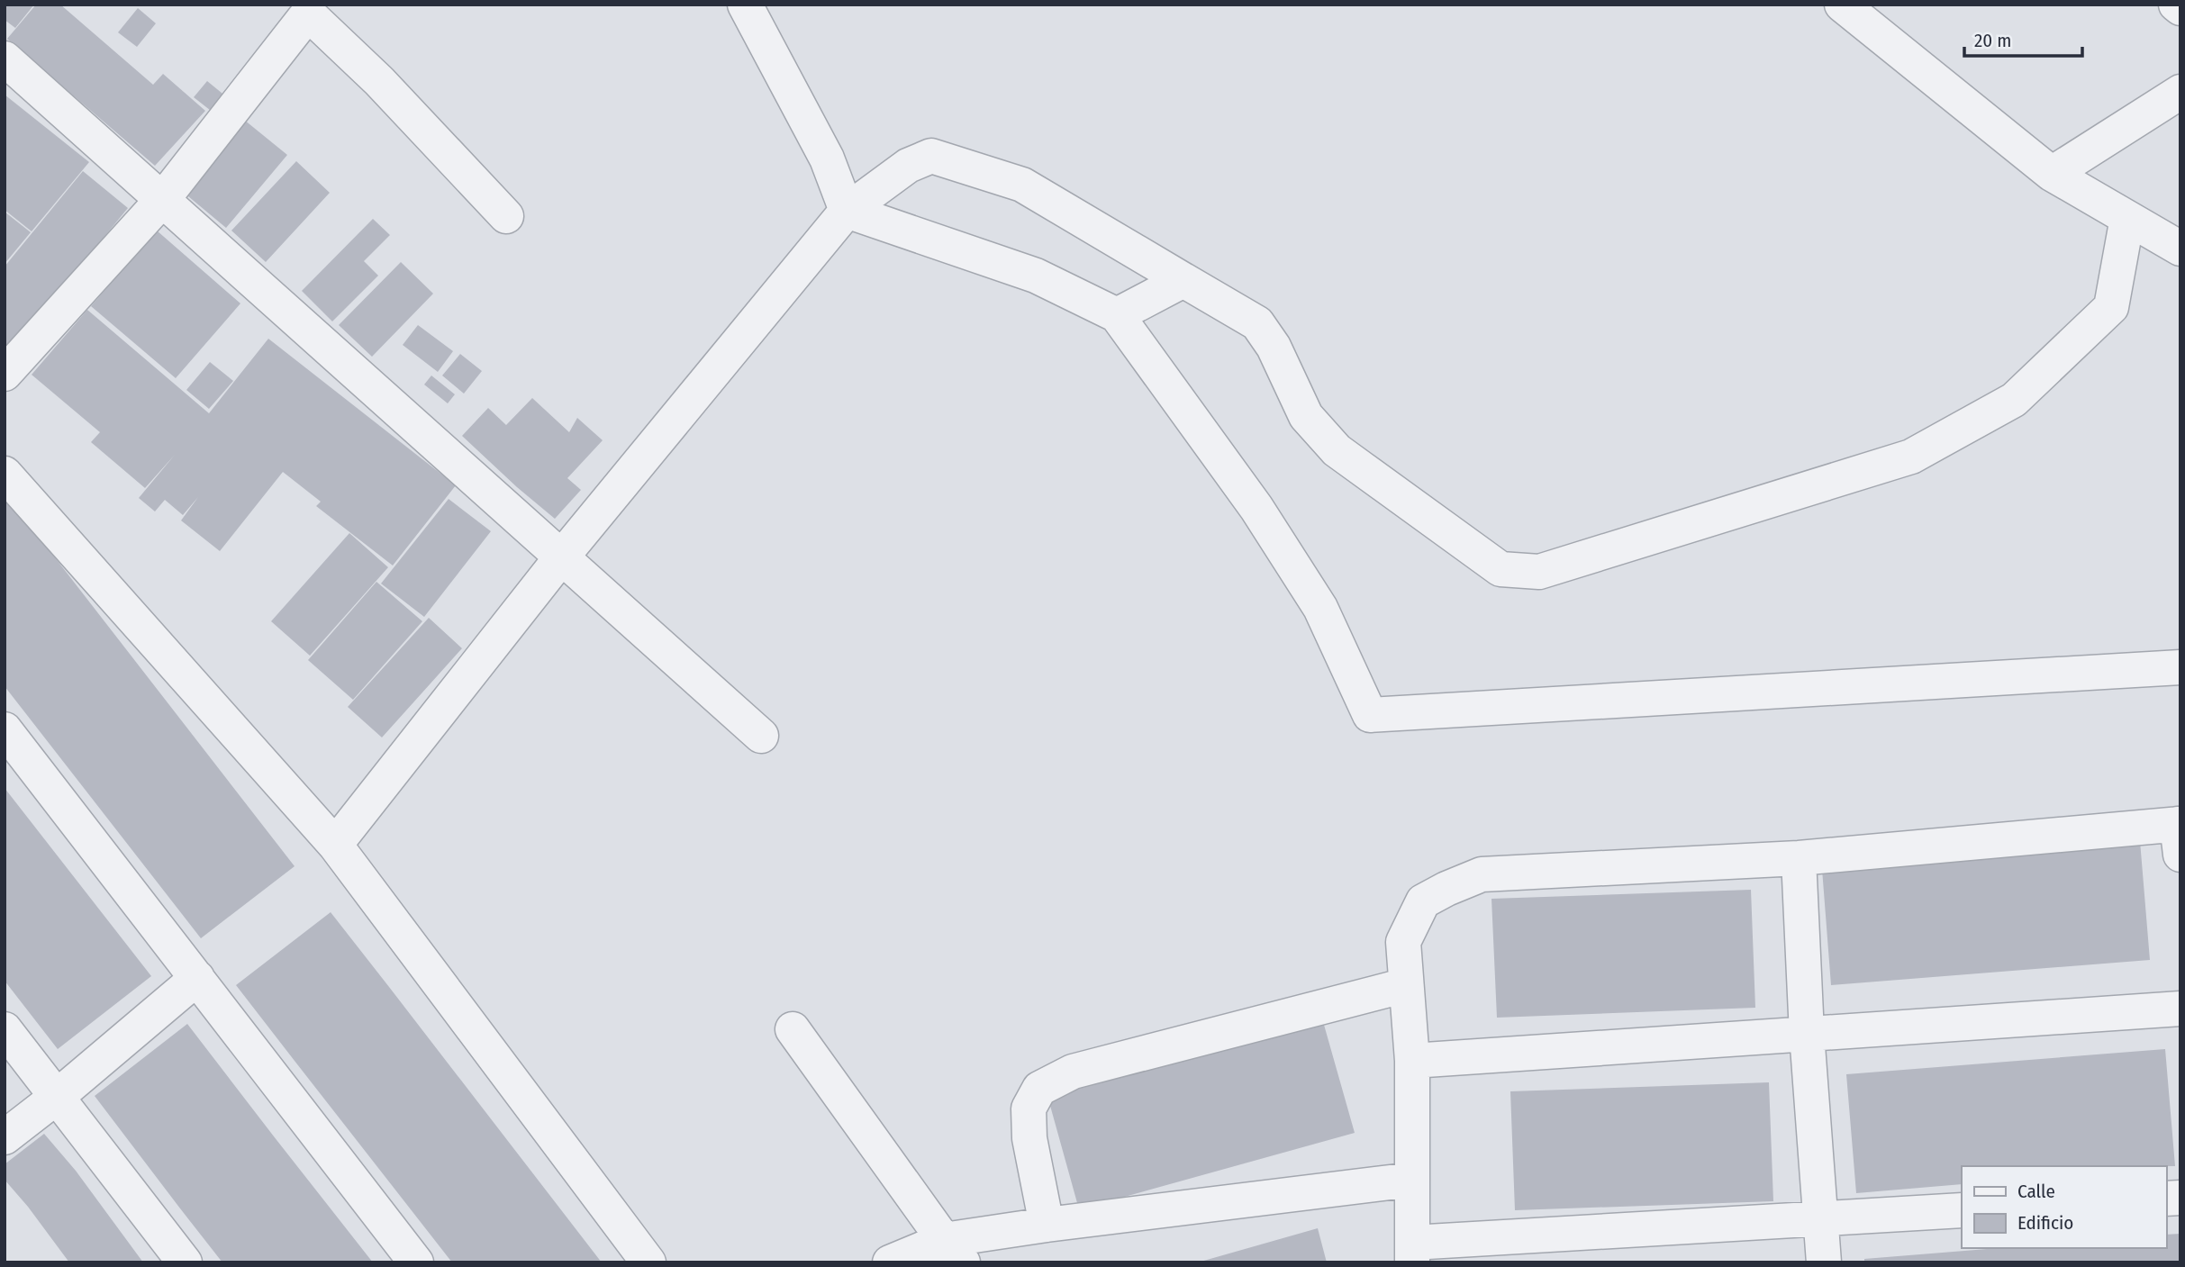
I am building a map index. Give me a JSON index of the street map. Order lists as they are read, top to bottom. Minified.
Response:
{"legend":["Calle","Edificio"],"scale_bar":"20 m"}
